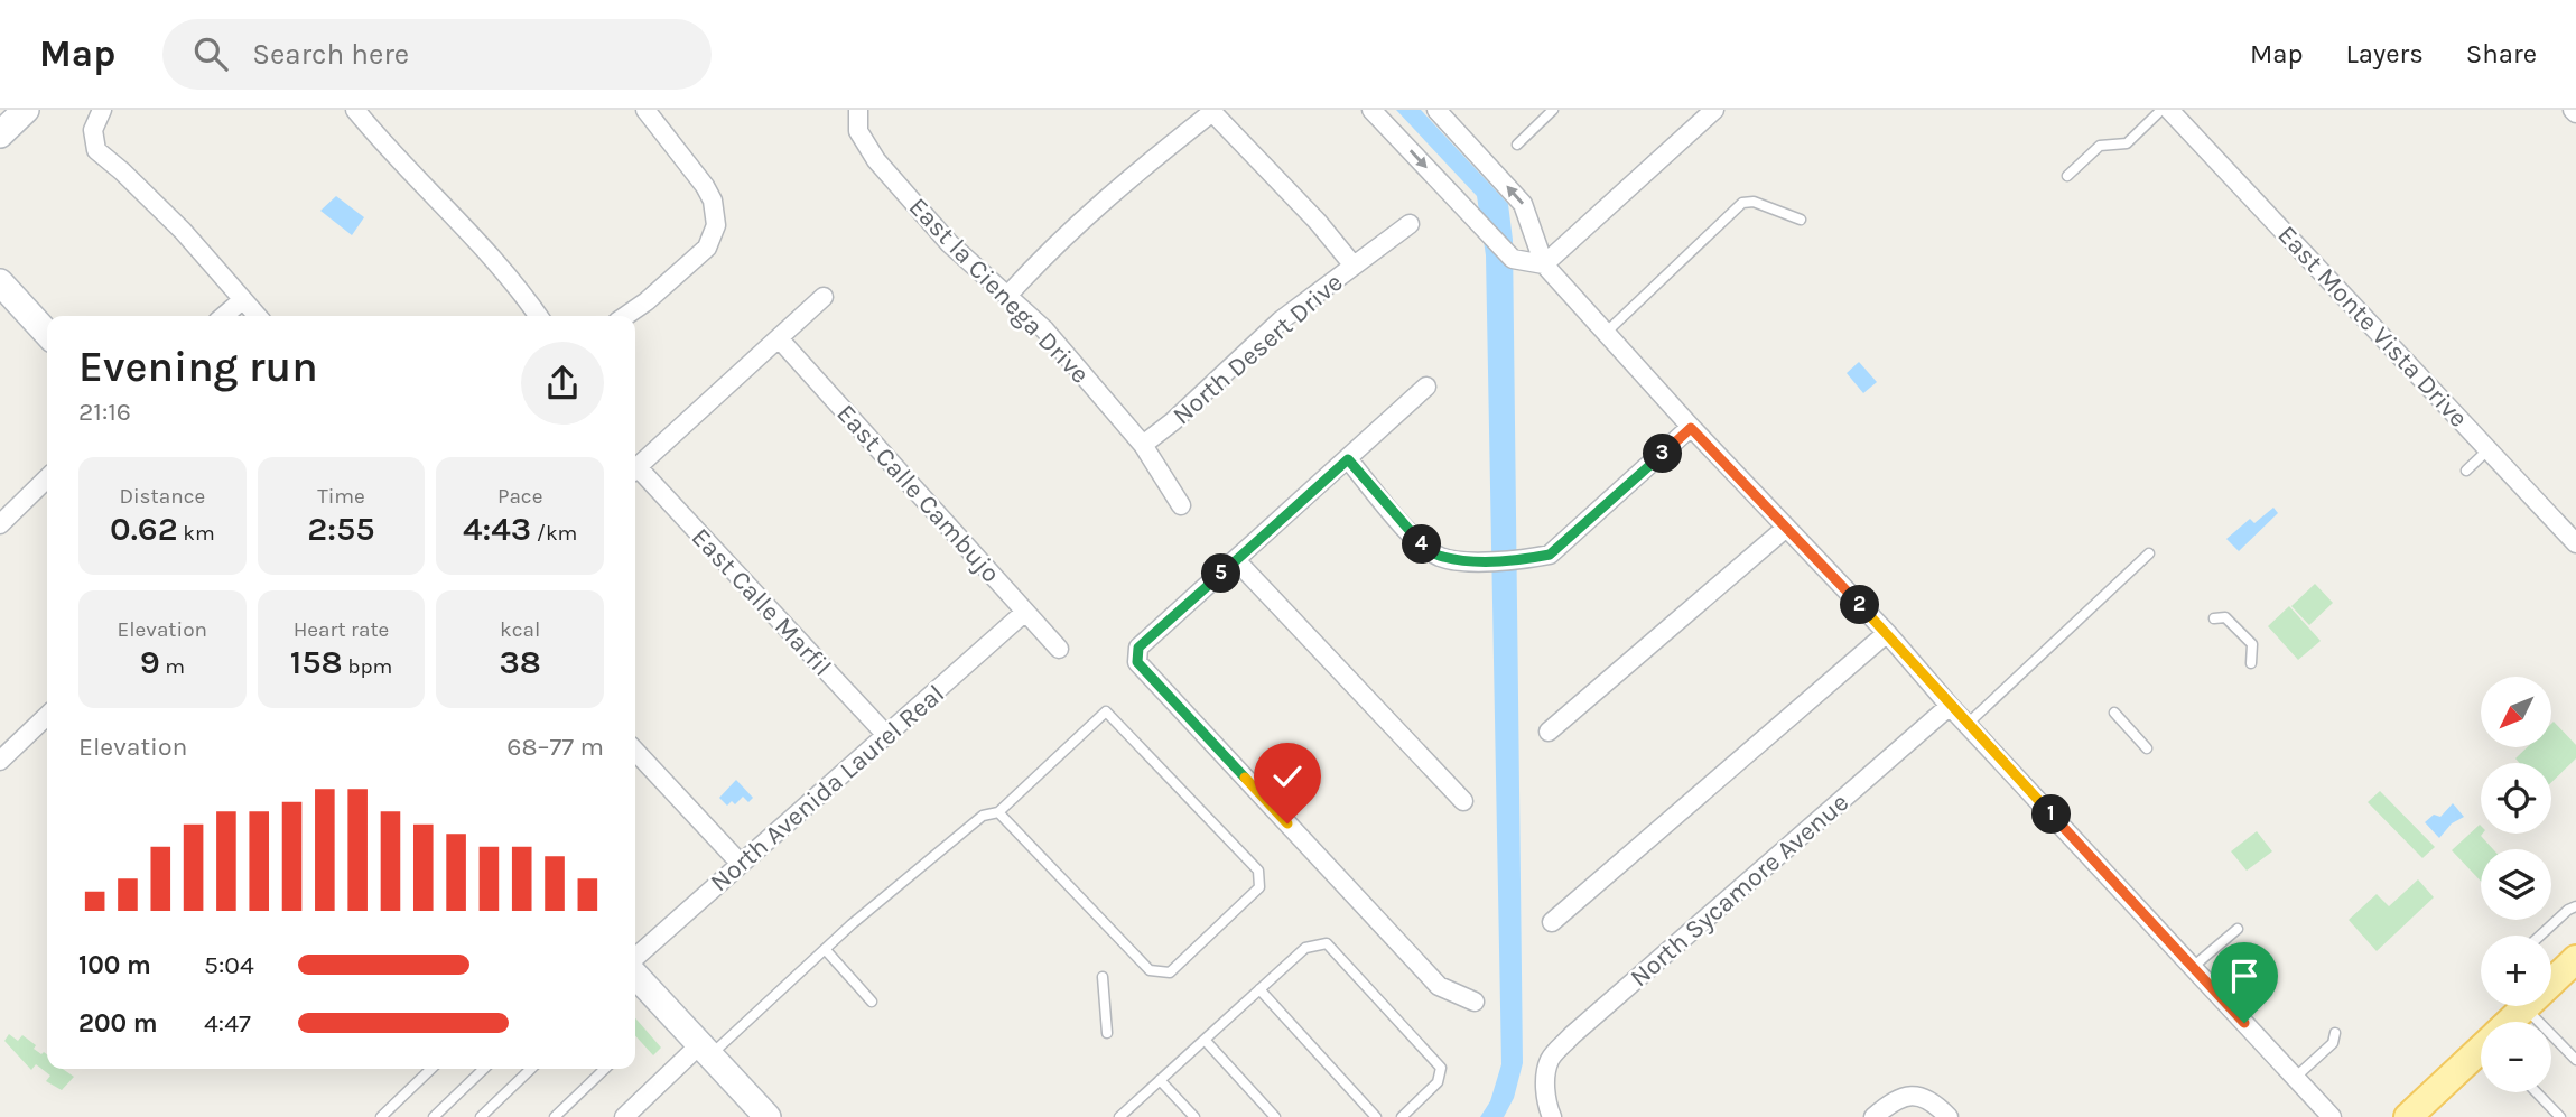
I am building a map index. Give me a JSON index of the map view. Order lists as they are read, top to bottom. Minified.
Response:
{"streets":{"street":["East la Cienega Drive","East Monte Vista Drive","North Desert Drive","East Calle Cambujo","East Calle Marfil","North Avenida Laurel Real","North Sycamore Avenue"]},"crossings":[["East la Cienega Drive","North Desert Drive"],["East Calle Cambujo","North Avenida Laurel Real"],["East Calle Marfil","North Avenida Laurel Real"]],"north":"bottom left","page":{"header":"Map","search":"Search here","nav":["Map","Layers","Share"],"heading":["Evening run","21:16"],"pins":["3","4","5","2","1"],"stats":[["Distance","0.62 km"],["Time","2:55"],["Pace","4:43 /km"],["Elevation","9 m"],["Heart rate","158 bpm"],["kcal","38"]],"map_buttons":["+","−"],"chart":["Elevation","68–77 m"],"list":[{"name":"100 m","note":"5:04"},{"name":"200 m","note":"4:47"}]}}
